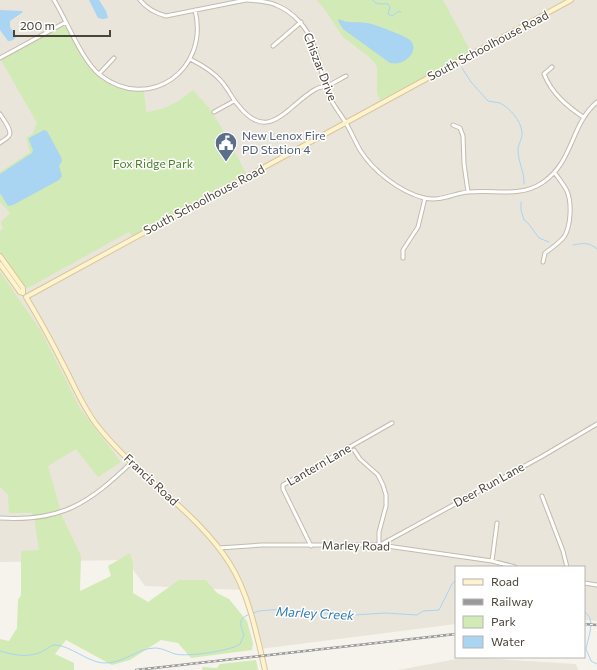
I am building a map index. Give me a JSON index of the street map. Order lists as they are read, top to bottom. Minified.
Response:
{"streets":{"street":["South Schoolhouse Road","Chiszar Drive","Lantern Lane","Francis Road","Deer Run Lane","Marley Road"]},"crossings":[["South Schoolhouse Road","Chiszar Drive"],["South Schoolhouse Road","Francis Road"],["Lantern Lane","Marley Road"],["Francis Road","Marley Road"],["Deer Run Lane","Marley Road"]],"water":["Marley Creek"],"parks":["Fox Ridge Park"],"places":{"public building":["New Lenox Fire PD Station 4"]},"legend":["Road","Railway","Park","Water"],"scale_bar":"200 m"}
